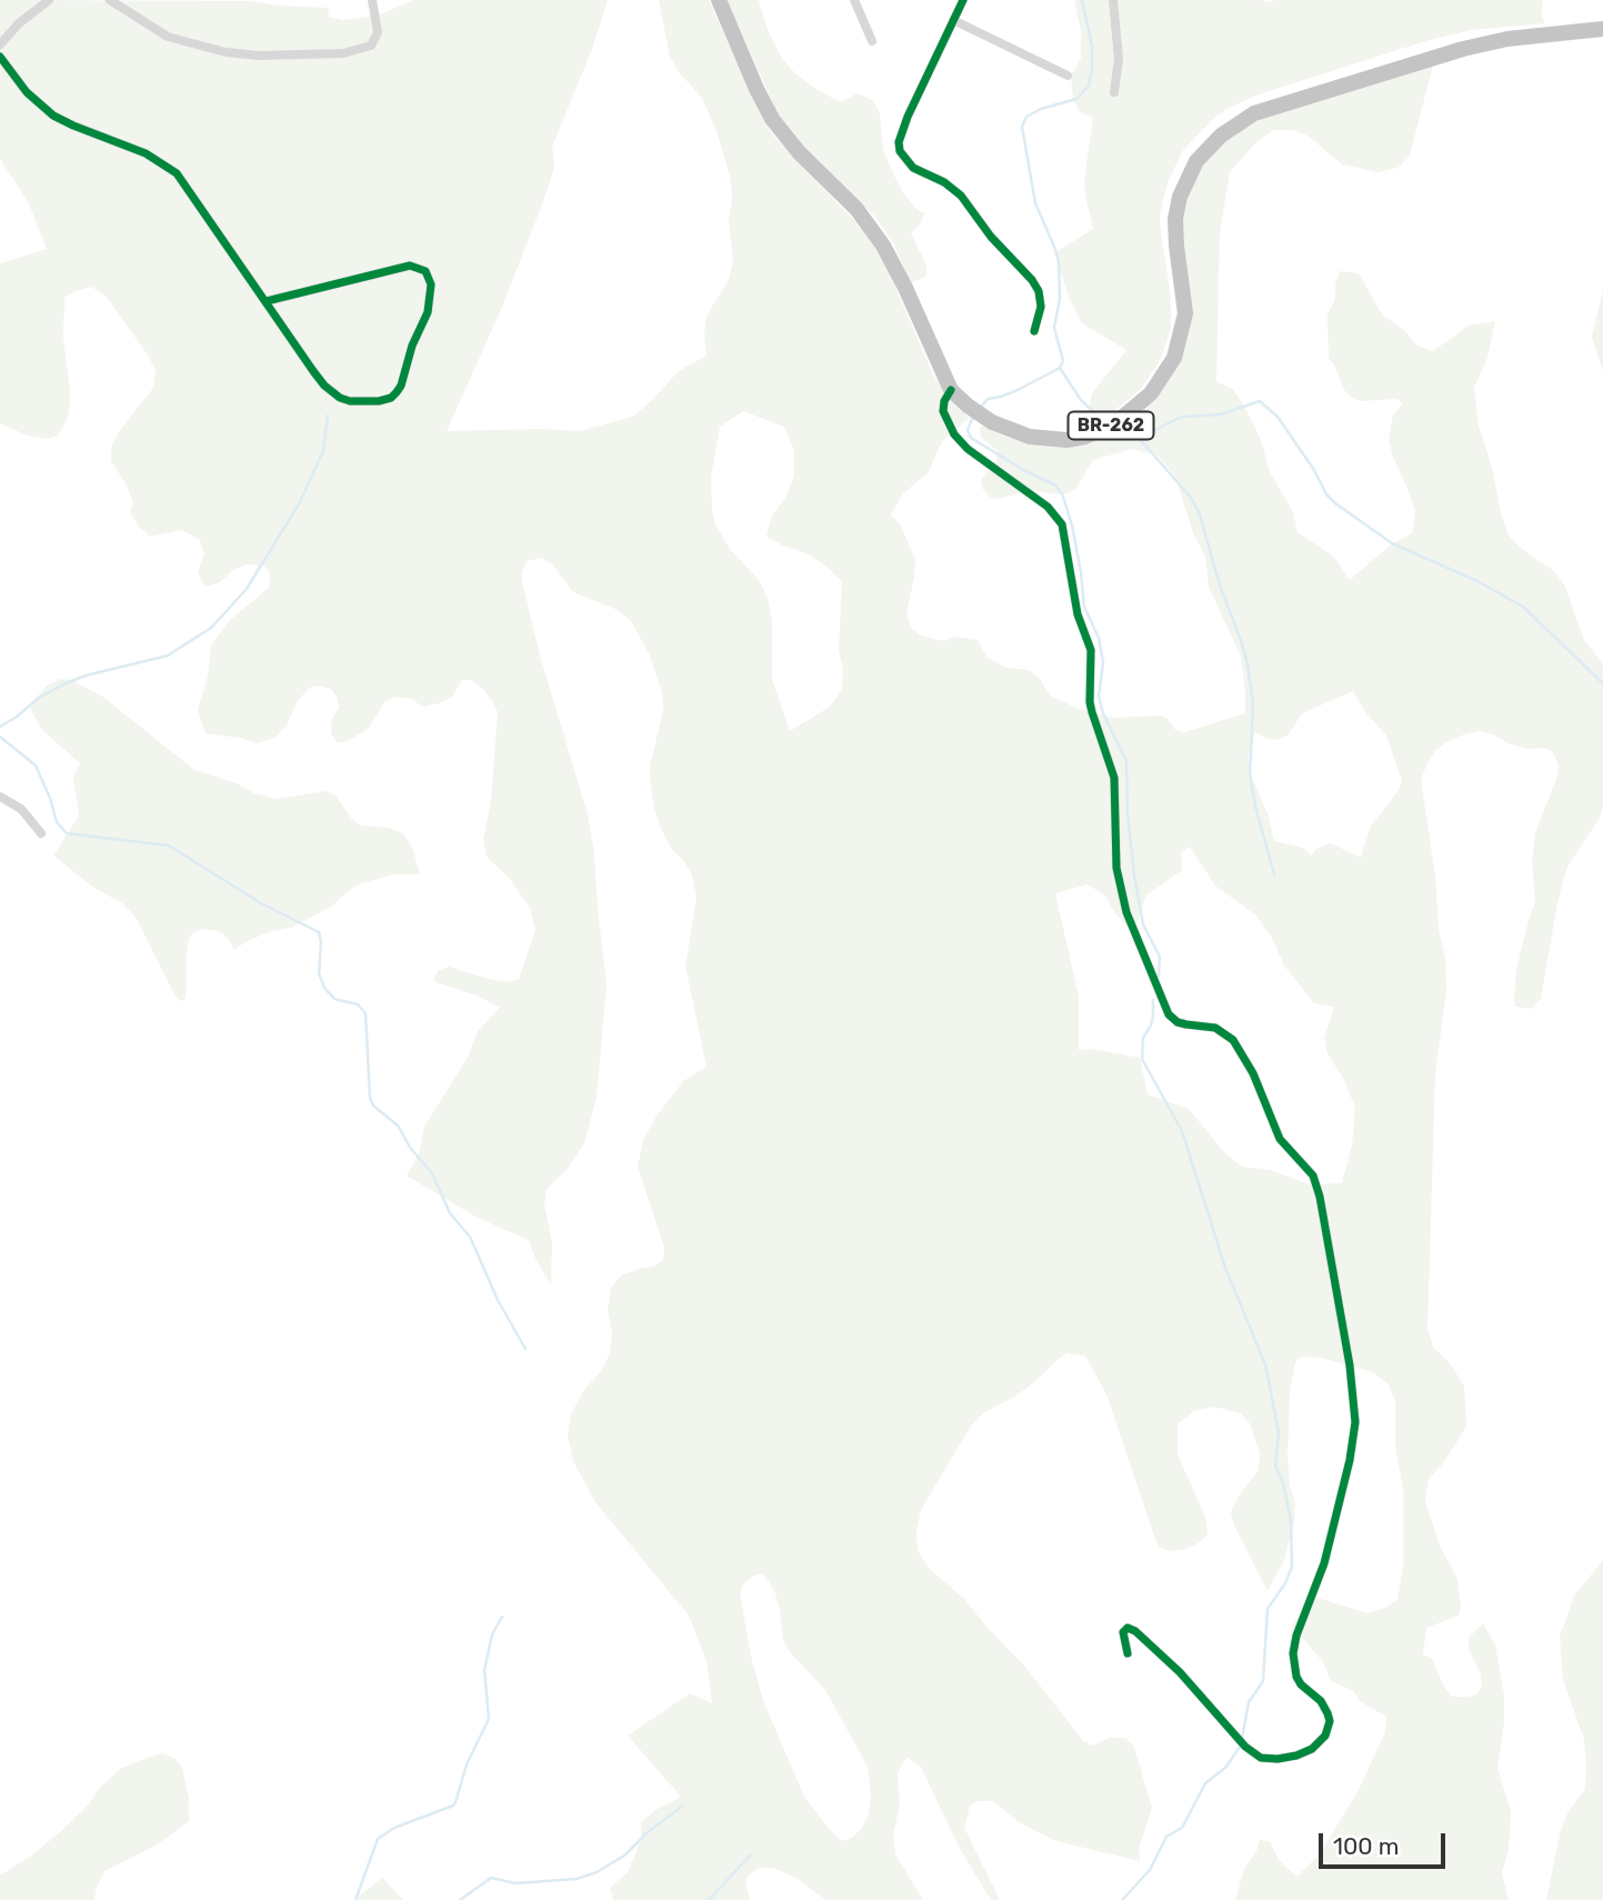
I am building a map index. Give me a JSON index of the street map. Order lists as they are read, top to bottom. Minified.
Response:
{"streets":{"highway":["BR-262"]},"scale_bar":"100 m"}
